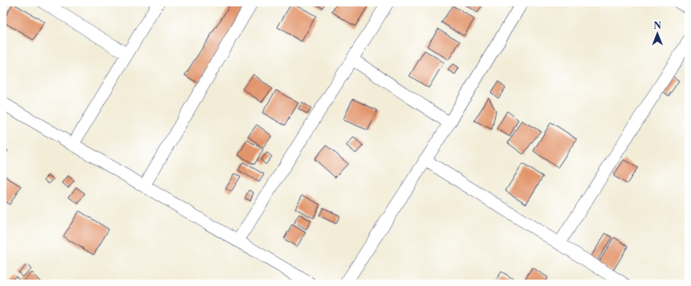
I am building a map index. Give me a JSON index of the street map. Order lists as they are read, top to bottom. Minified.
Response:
{"north":"top"}
